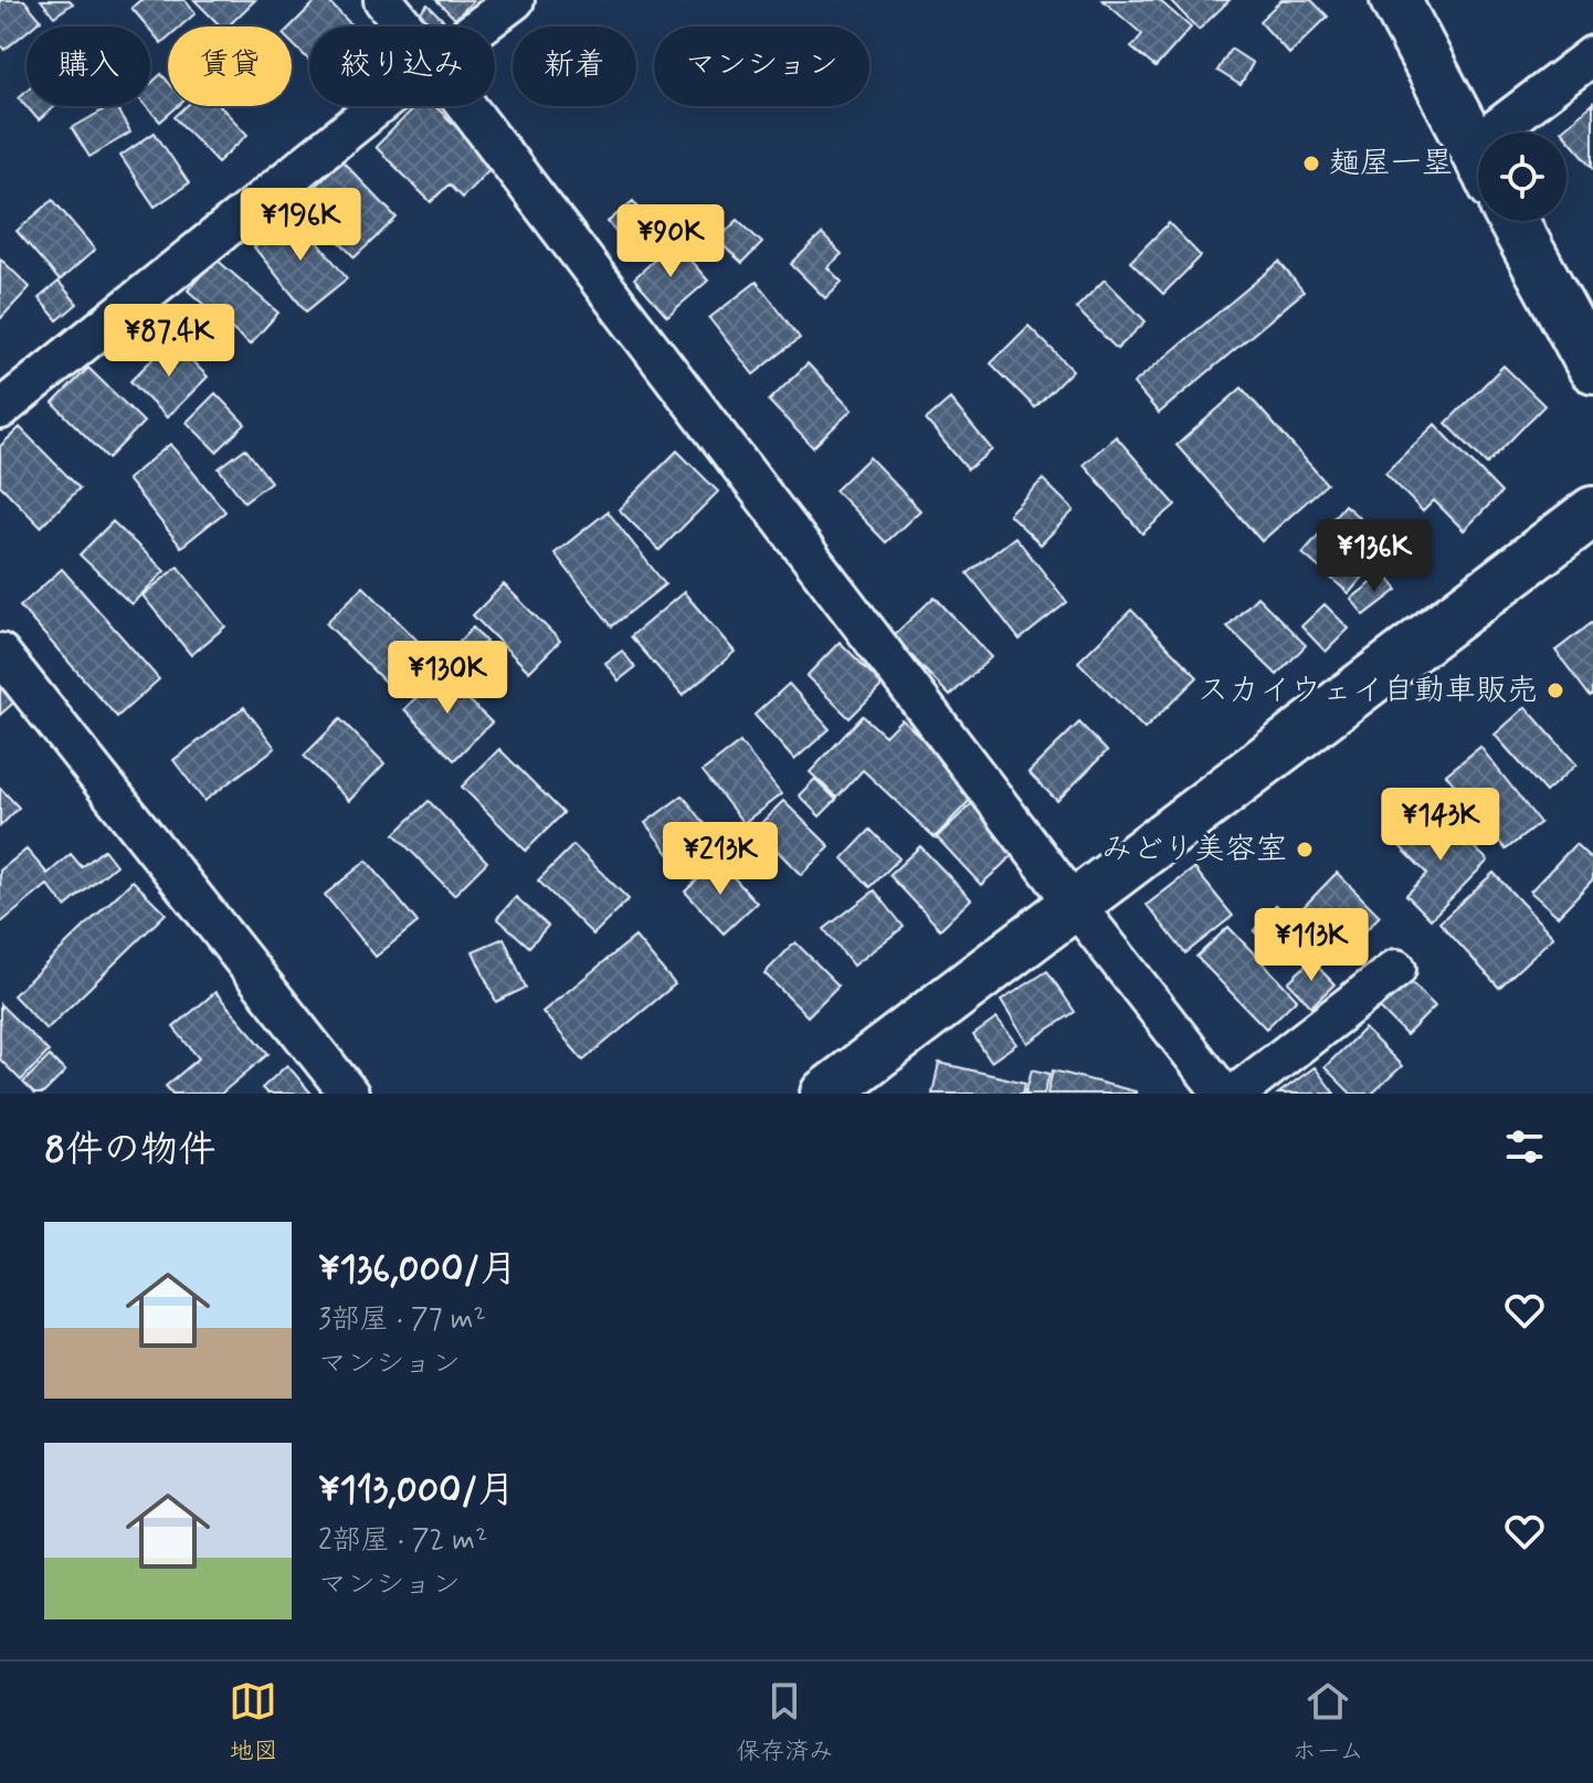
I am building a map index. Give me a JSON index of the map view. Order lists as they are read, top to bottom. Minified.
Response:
{"places":["麺屋一塁","スカイウェイ自動車販売","みどり美容室"],"page":{"chip":["購入","賃貸","絞り込み","新着","マンション"],"price":["¥196K","¥90K","¥87.4K","¥136K","¥130K","¥143K","¥213K","¥113K"],"heading":"8件の物件","list":[{"name":"¥136,000/月","note":"3部屋 · 77 m² · マンション"},{"name":"¥113,000/月","note":"2部屋 · 72 m² · マンション"}],"tabs":["地図","保存済み","ホーム"]}}
